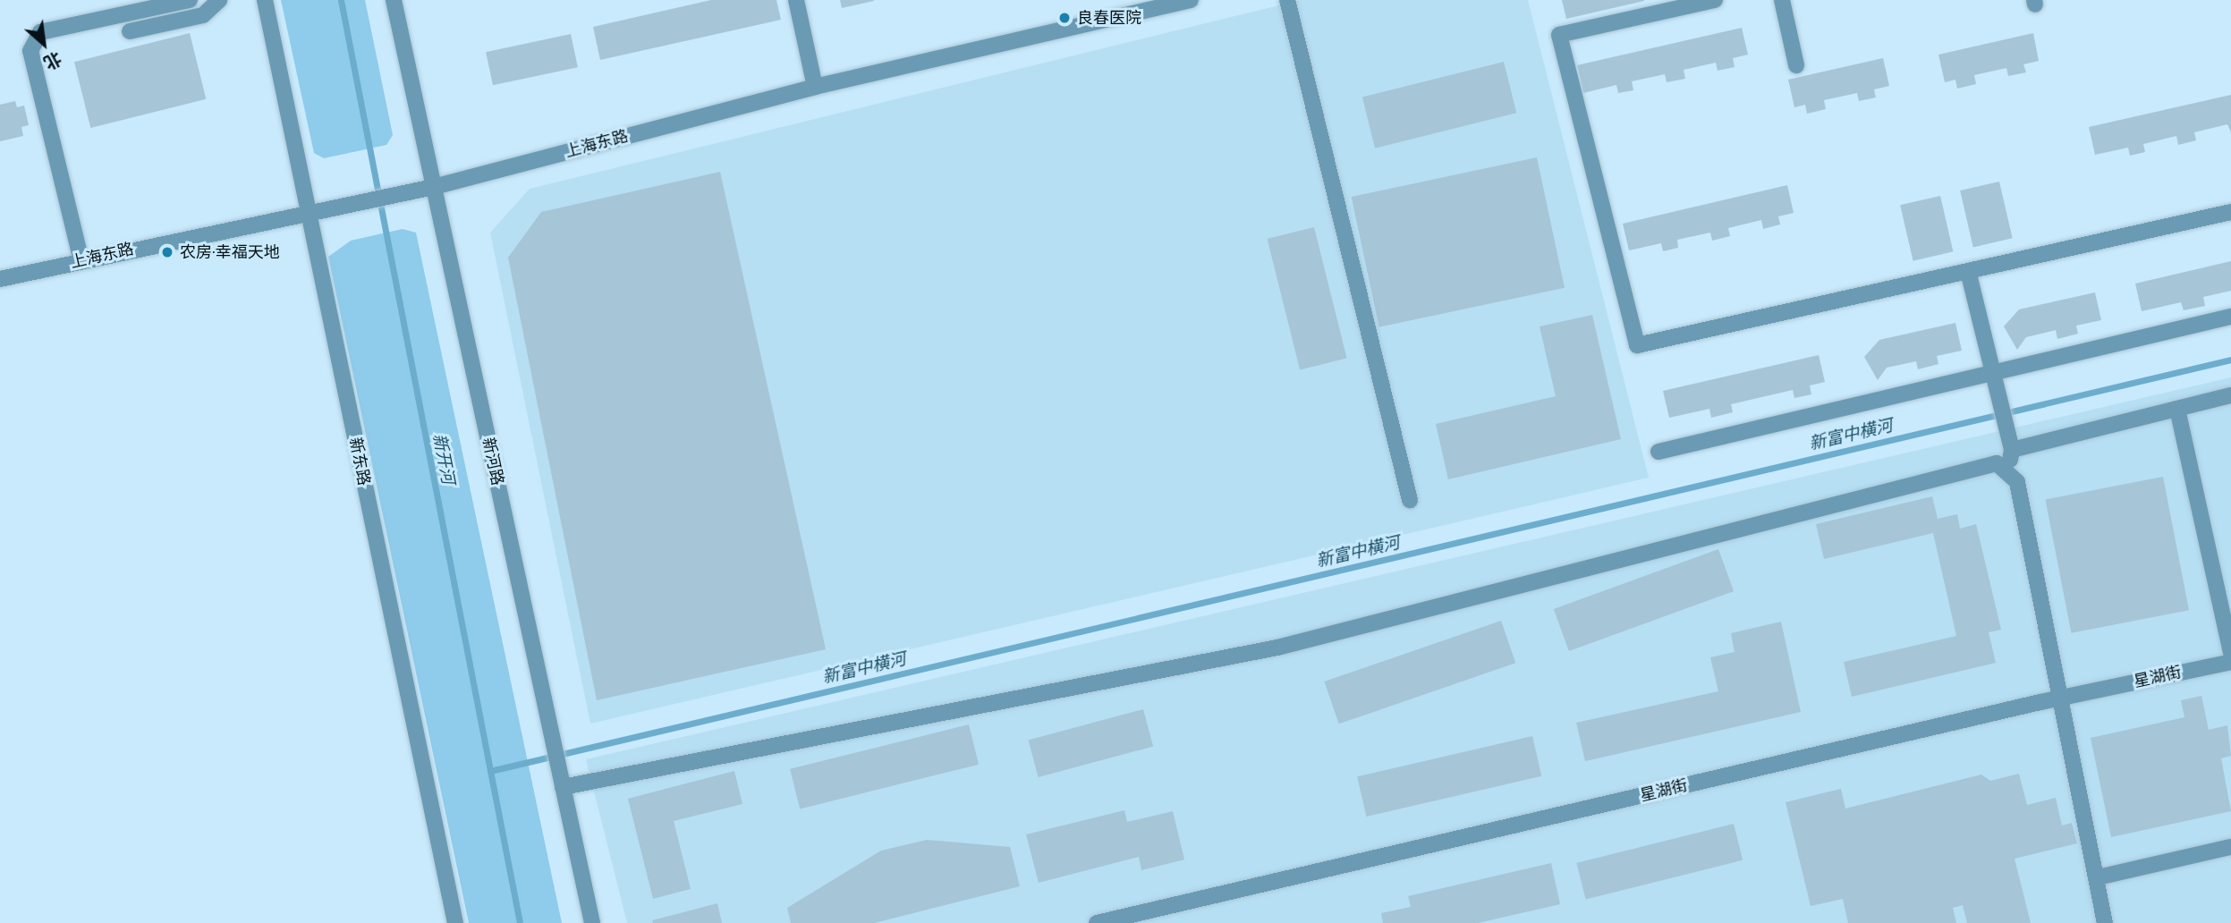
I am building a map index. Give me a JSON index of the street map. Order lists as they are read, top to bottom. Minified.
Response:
{"streets":{"street":["上海东路","新东路","新河路","星湖街"]},"crossings":[["上海东路","新东路"],["上海东路","新河路"]],"water":["新富中横河","新开河"],"places":["良春医院","农房·幸福天地"],"north":"bottom right"}
